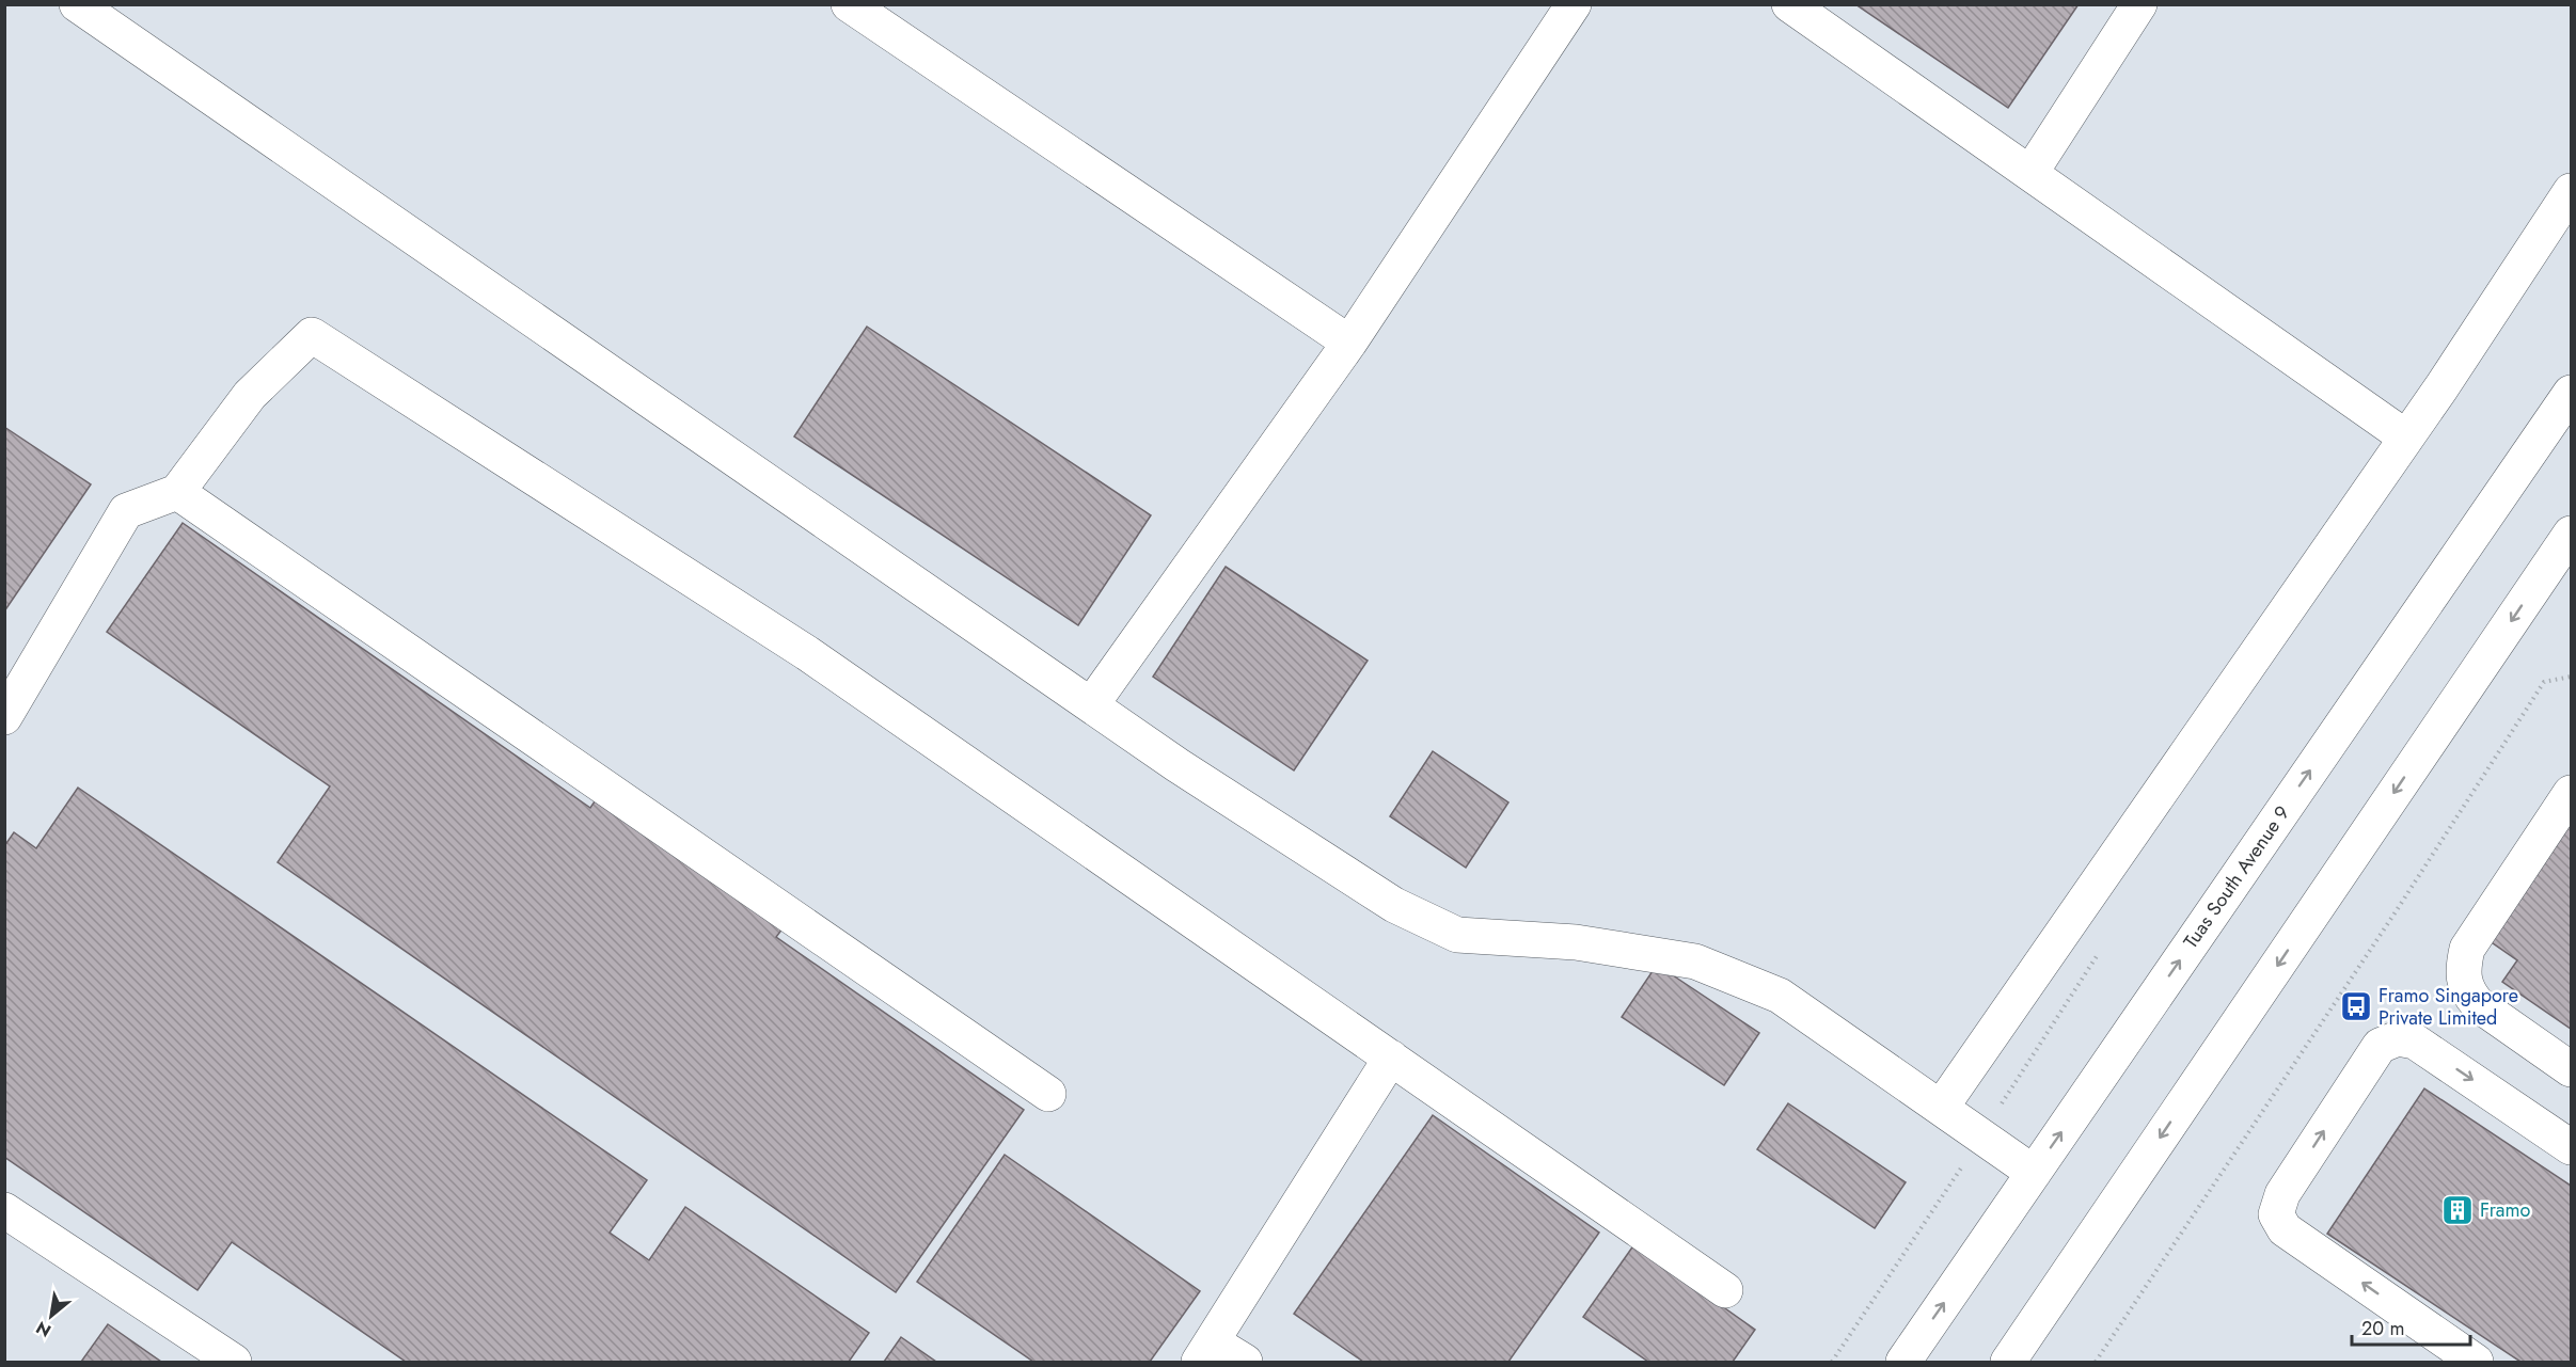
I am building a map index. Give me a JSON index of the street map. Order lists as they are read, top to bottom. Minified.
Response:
{"streets":{"street":["Tuas South Avenue 9"]},"places":{"bus stop":["Framo Singapore Private Limited"],"building":["Framo"]},"scale_bar":"20 m","north":"bottom left"}
